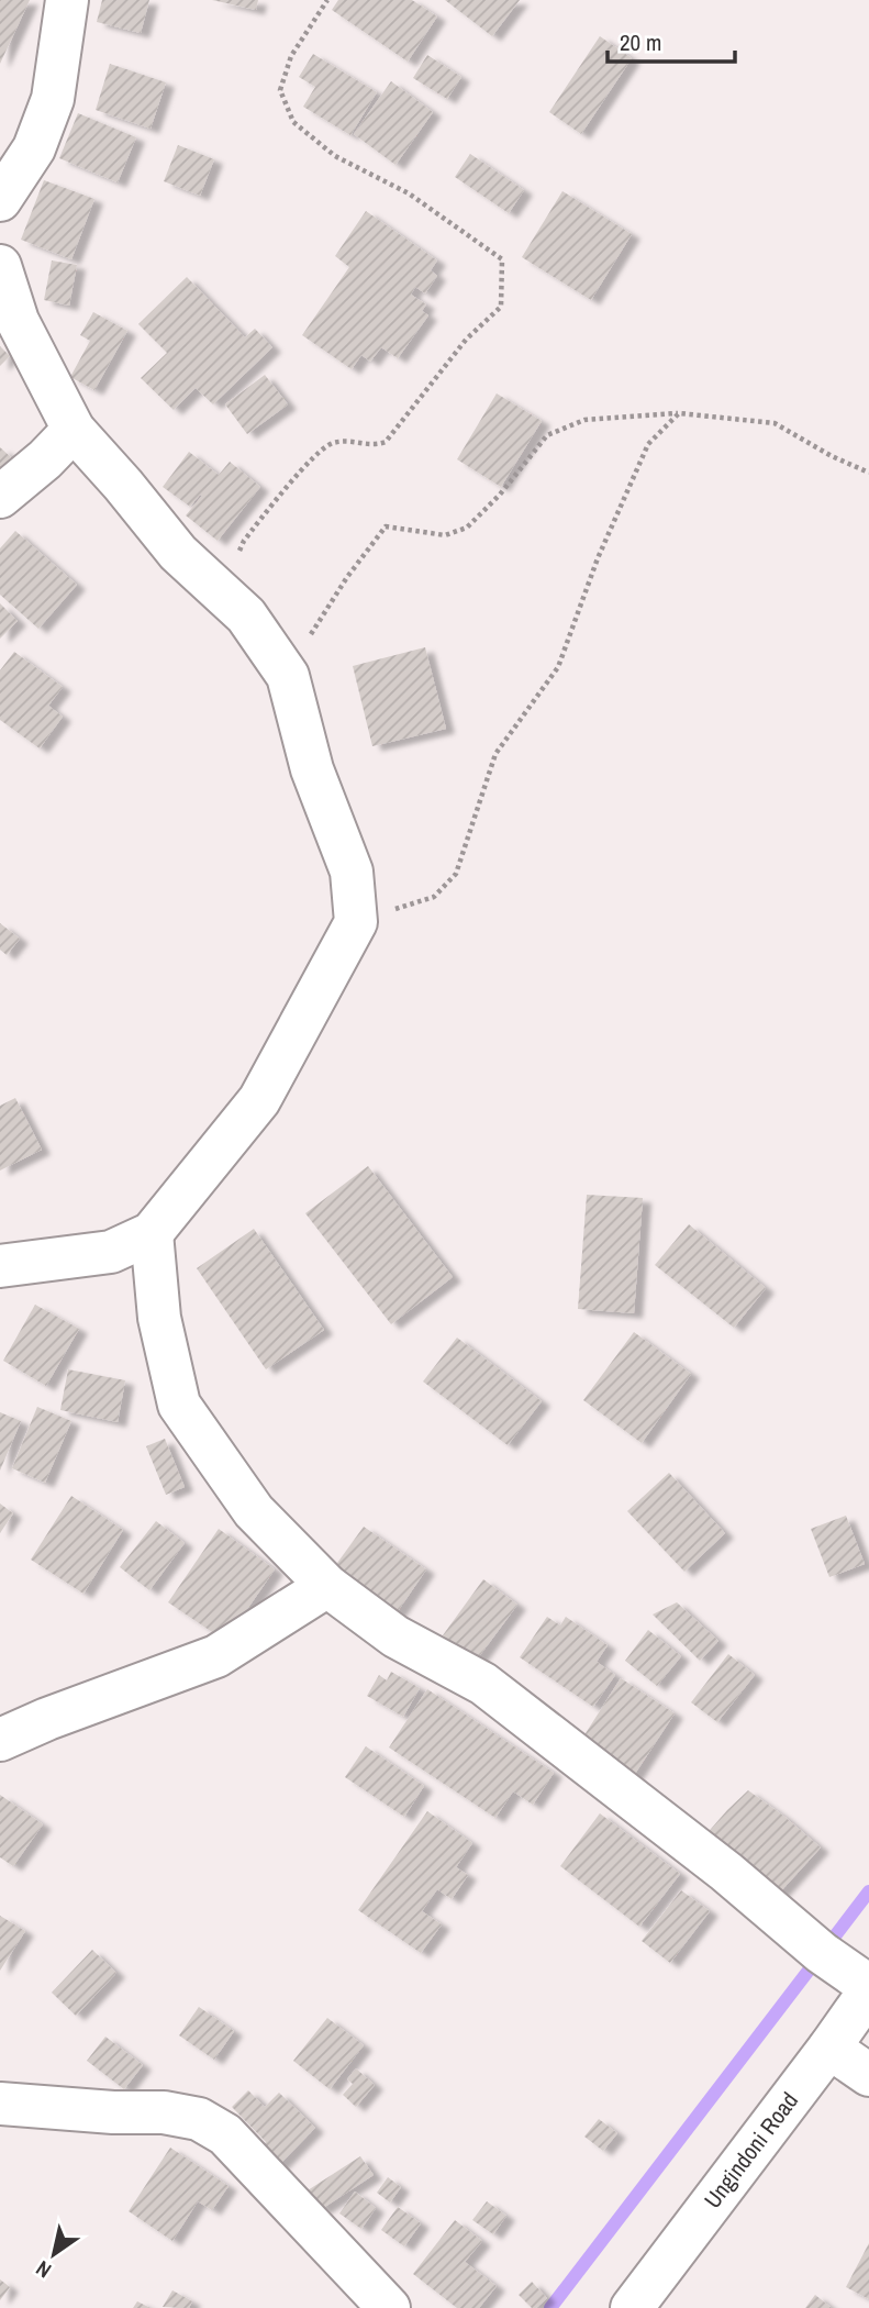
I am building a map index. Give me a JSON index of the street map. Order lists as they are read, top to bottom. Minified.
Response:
{"streets":{"street":["Ungindoni Road"]},"scale_bar":"20 m","north":"bottom left"}
